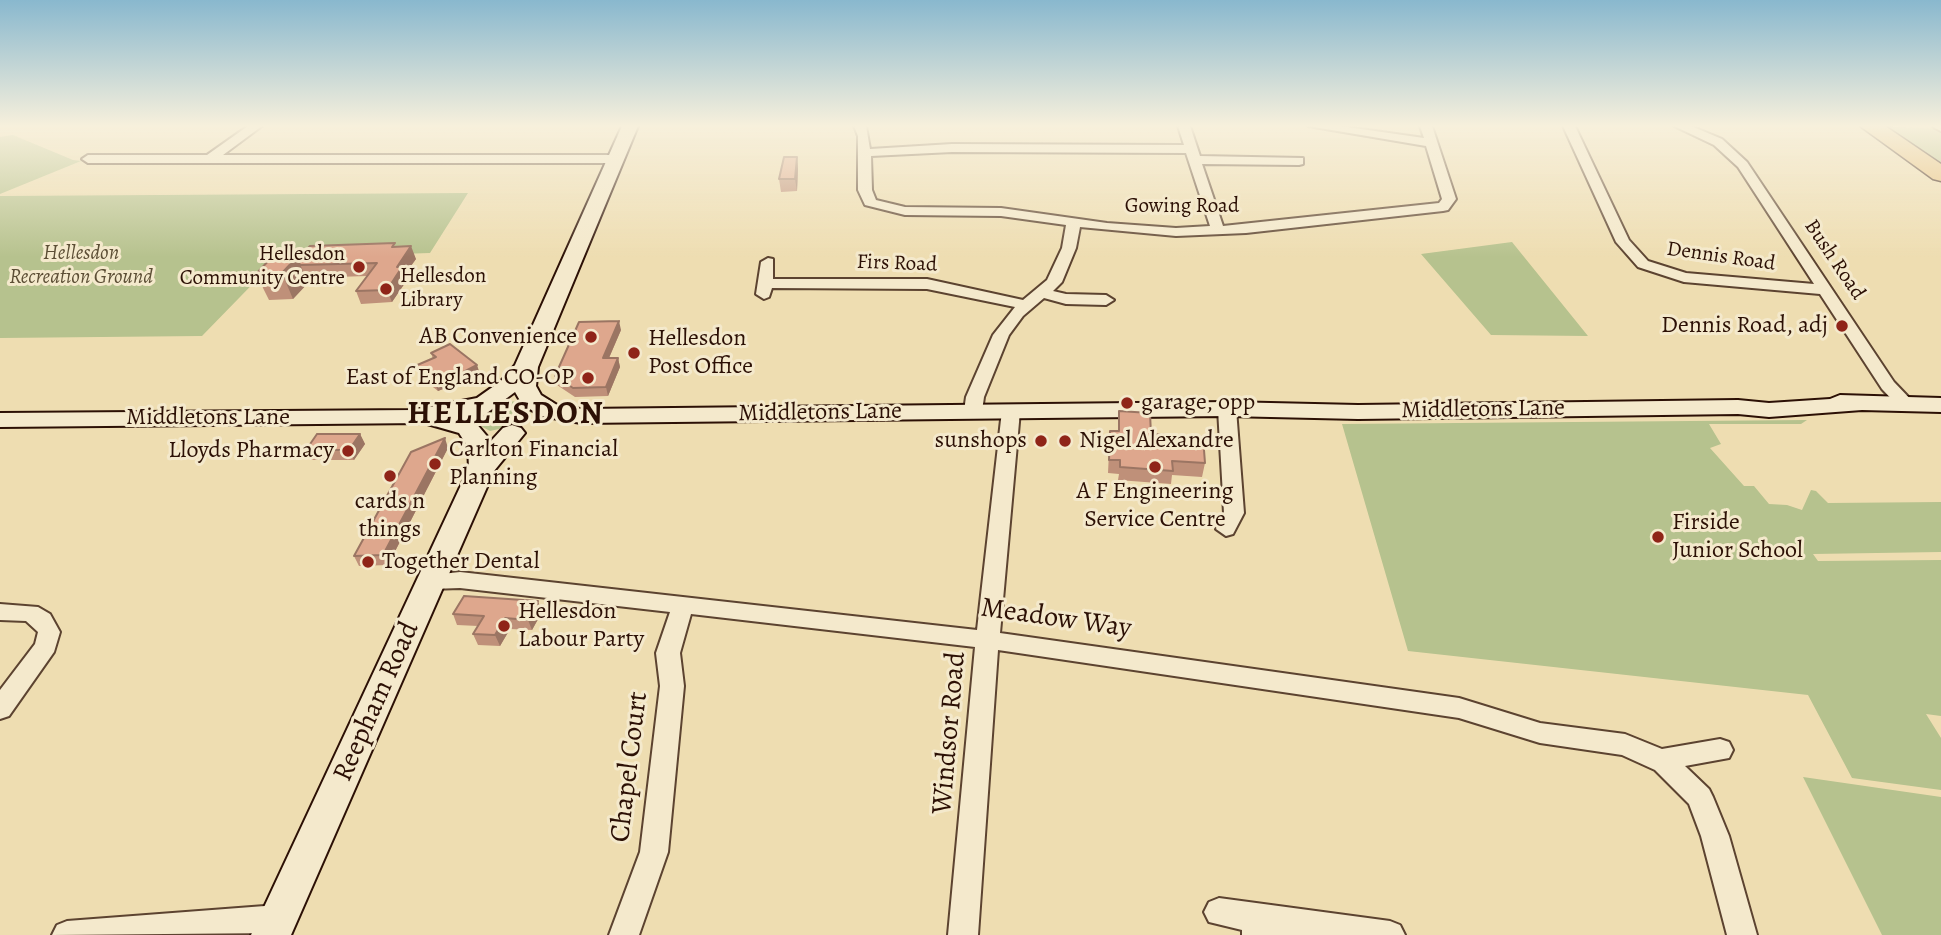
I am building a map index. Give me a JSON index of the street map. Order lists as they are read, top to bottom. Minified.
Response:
{"streets":{"street":["Gowing Road","Dennis Road","Bush Road","Firs Road","Middletons Lane","Meadow Way","Reepham Road","Windsor Road","Chapel Court"]},"crossings":[["Dennis Road","Bush Road"],["Bush Road","Middletons Lane"],["Middletons Lane","Reepham Road"],["Middletons Lane","Windsor Road"],["Meadow Way","Reepham Road"],["Meadow Way","Windsor Road"],["Meadow Way","Chapel Court"]],"districts":["HELLESDON"],"parks":["Hellesdon Recreation Ground"],"places":["Hellesdon Community Centre","Hellesdon Library","Dennis Road, adj","AB Convenience","Hellesdon Post Office","East of England CO-OP","garage, opp","sunshops","Nigel Alexandre","Lloyds Pharmacy","Carlton Financial Planning","A F Engineering Service Centre","cards n things","Firside Junior School","Together Dental","Hellesdon Labour Party"]}
